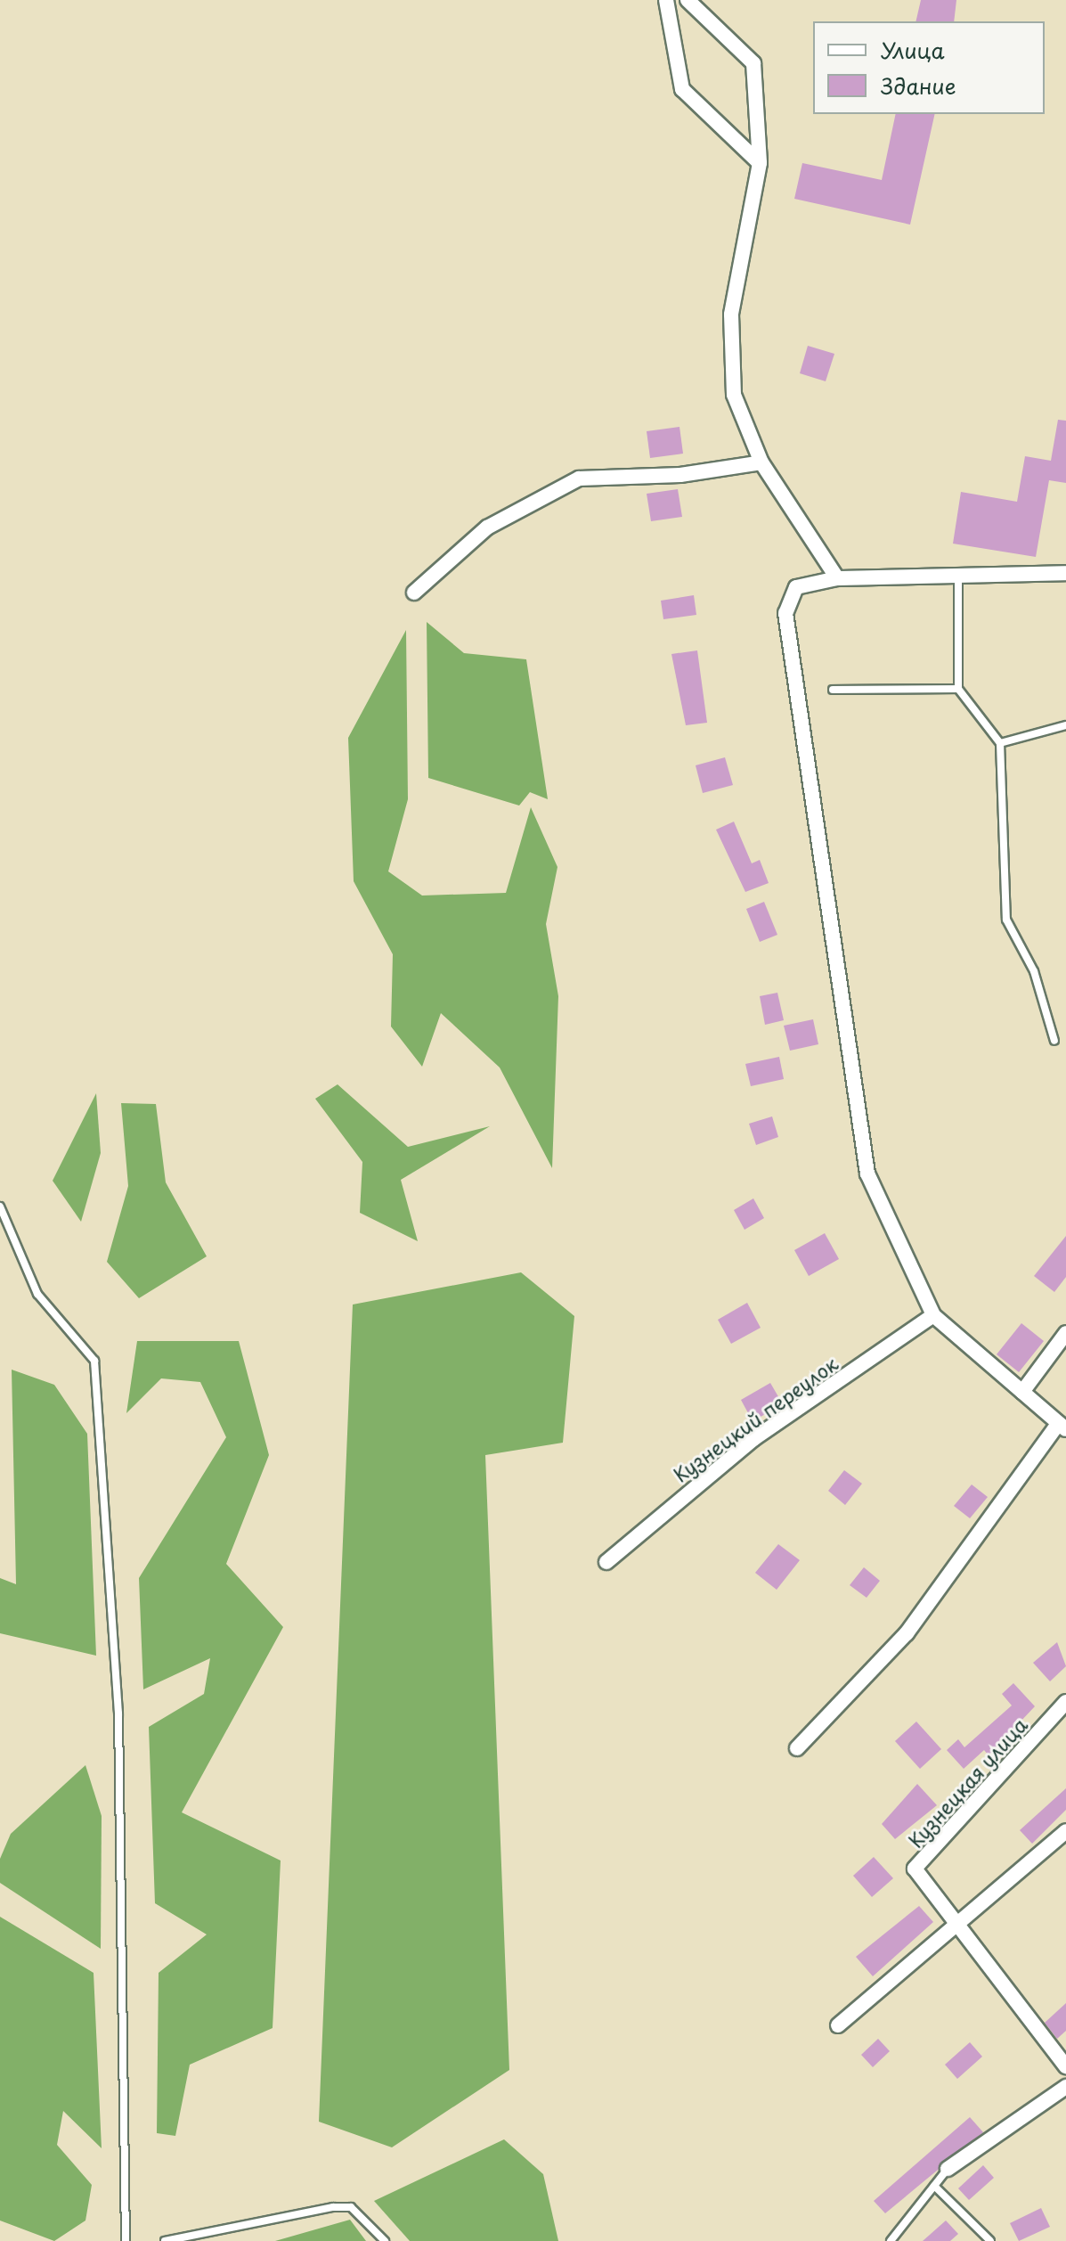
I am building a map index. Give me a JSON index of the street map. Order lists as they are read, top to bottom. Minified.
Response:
{"streets":{"street":["Кузнецкий переулок","Кузнецкая улица"]},"legend":["Улица","Здание"]}
